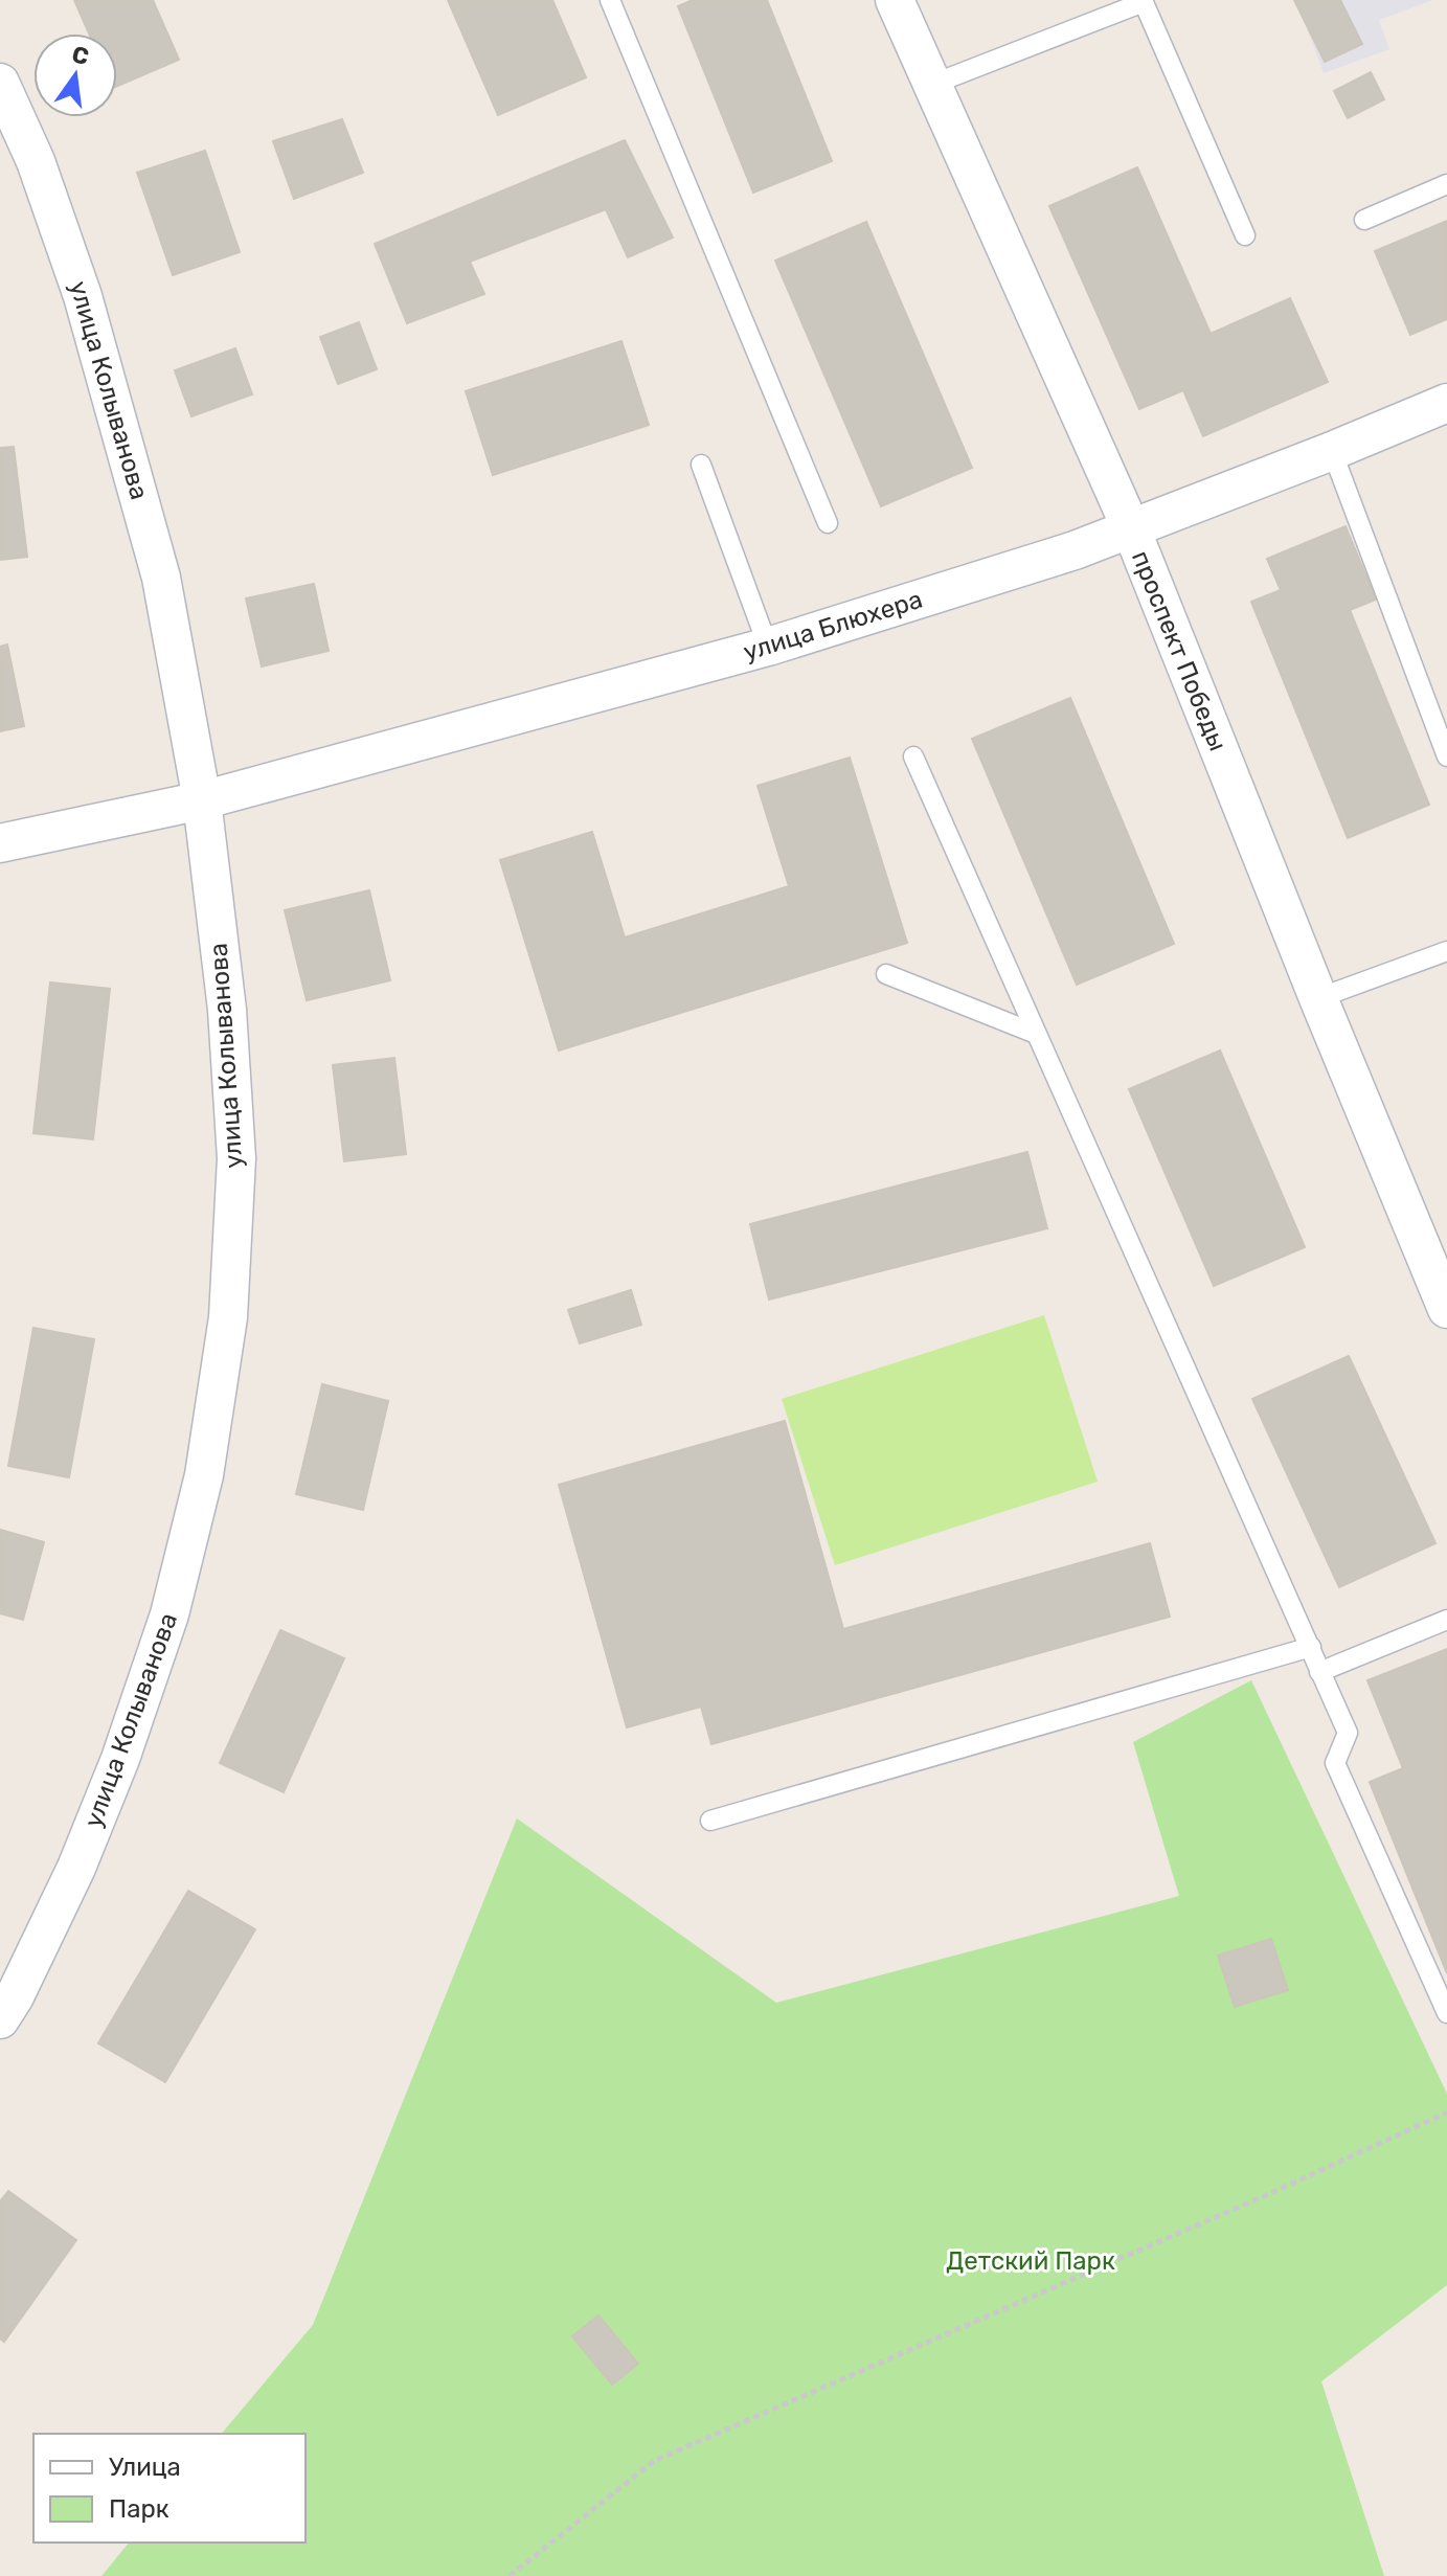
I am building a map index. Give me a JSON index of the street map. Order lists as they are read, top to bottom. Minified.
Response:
{"streets":{"street":["улица Колыванова","улица Блюхера","проспект Победы"]},"crossings":[["улица Колыванова","улица Блюхера"],["улица Блюхера","проспект Победы"]],"parks":["Детский Парк"],"legend":["Улица","Парк"],"north":"top"}
